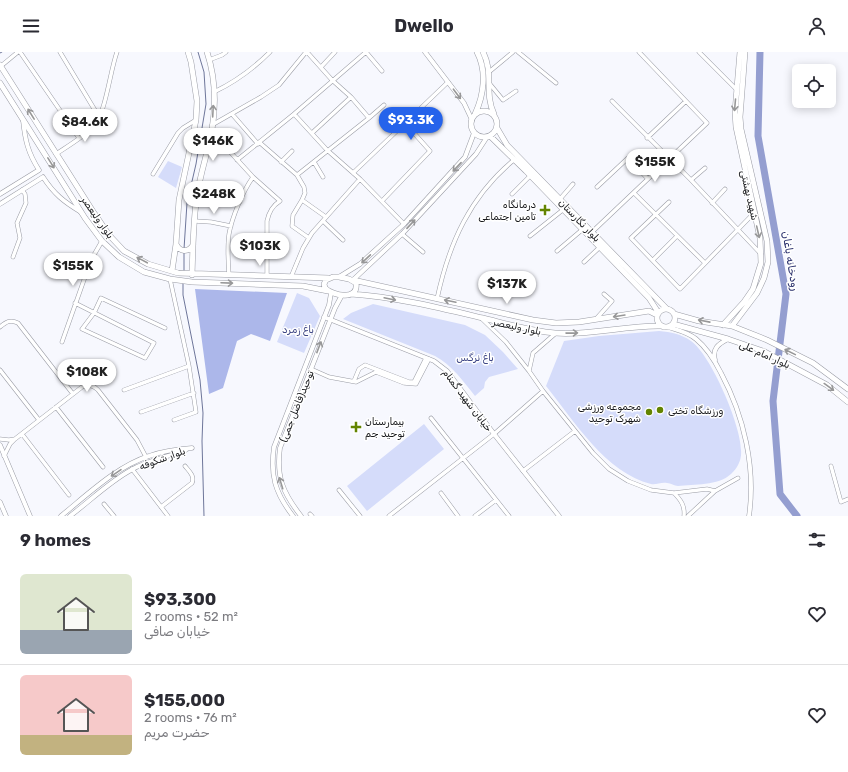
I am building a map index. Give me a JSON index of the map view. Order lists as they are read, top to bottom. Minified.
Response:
{"streets":{"main road":["شهید بهشتی","بلوار ولیعصر","بلوار نگارستان","بلوار امام علی"],"street":["خیابان شهید گمنام","توحید(فاضل جمی)","بلوار شکوفه"]},"crossings":[["شهید بهشتی","بلوار امام علی"],["بلوار ولیعصر","بلوار نگارستان"],["بلوار ولیعصر","بلوار امام علی"],["بلوار ولیعصر","توحید(فاضل جمی)"],["بلوار نگارستان","بلوار امام علی"],["خیابان شهید گمنام","توحید(فاضل جمی)"]],"water":["رودخانه باغان"],"parks":["باغ زمرد","باغ نرگس"],"places":{"health":["درمانگاه تامین اجتماعی","بیمارستان توحید جم"],"other":["ورزشگاه تختی","مجموعه ورزشی شهرک توحید"]},"page":{"header":"Dwello","price":["$93.3K","$84.6K","$146K","$155K","$248K","$103K","$155K","$137K","$108K"],"heading":"9 homes","list":[{"name":"$93,300","note":"2 rooms · 52 m² · خیابان صافی"},{"name":"$155,000","note":"2 rooms · 76 m² · حضرت مریم"}]}}
